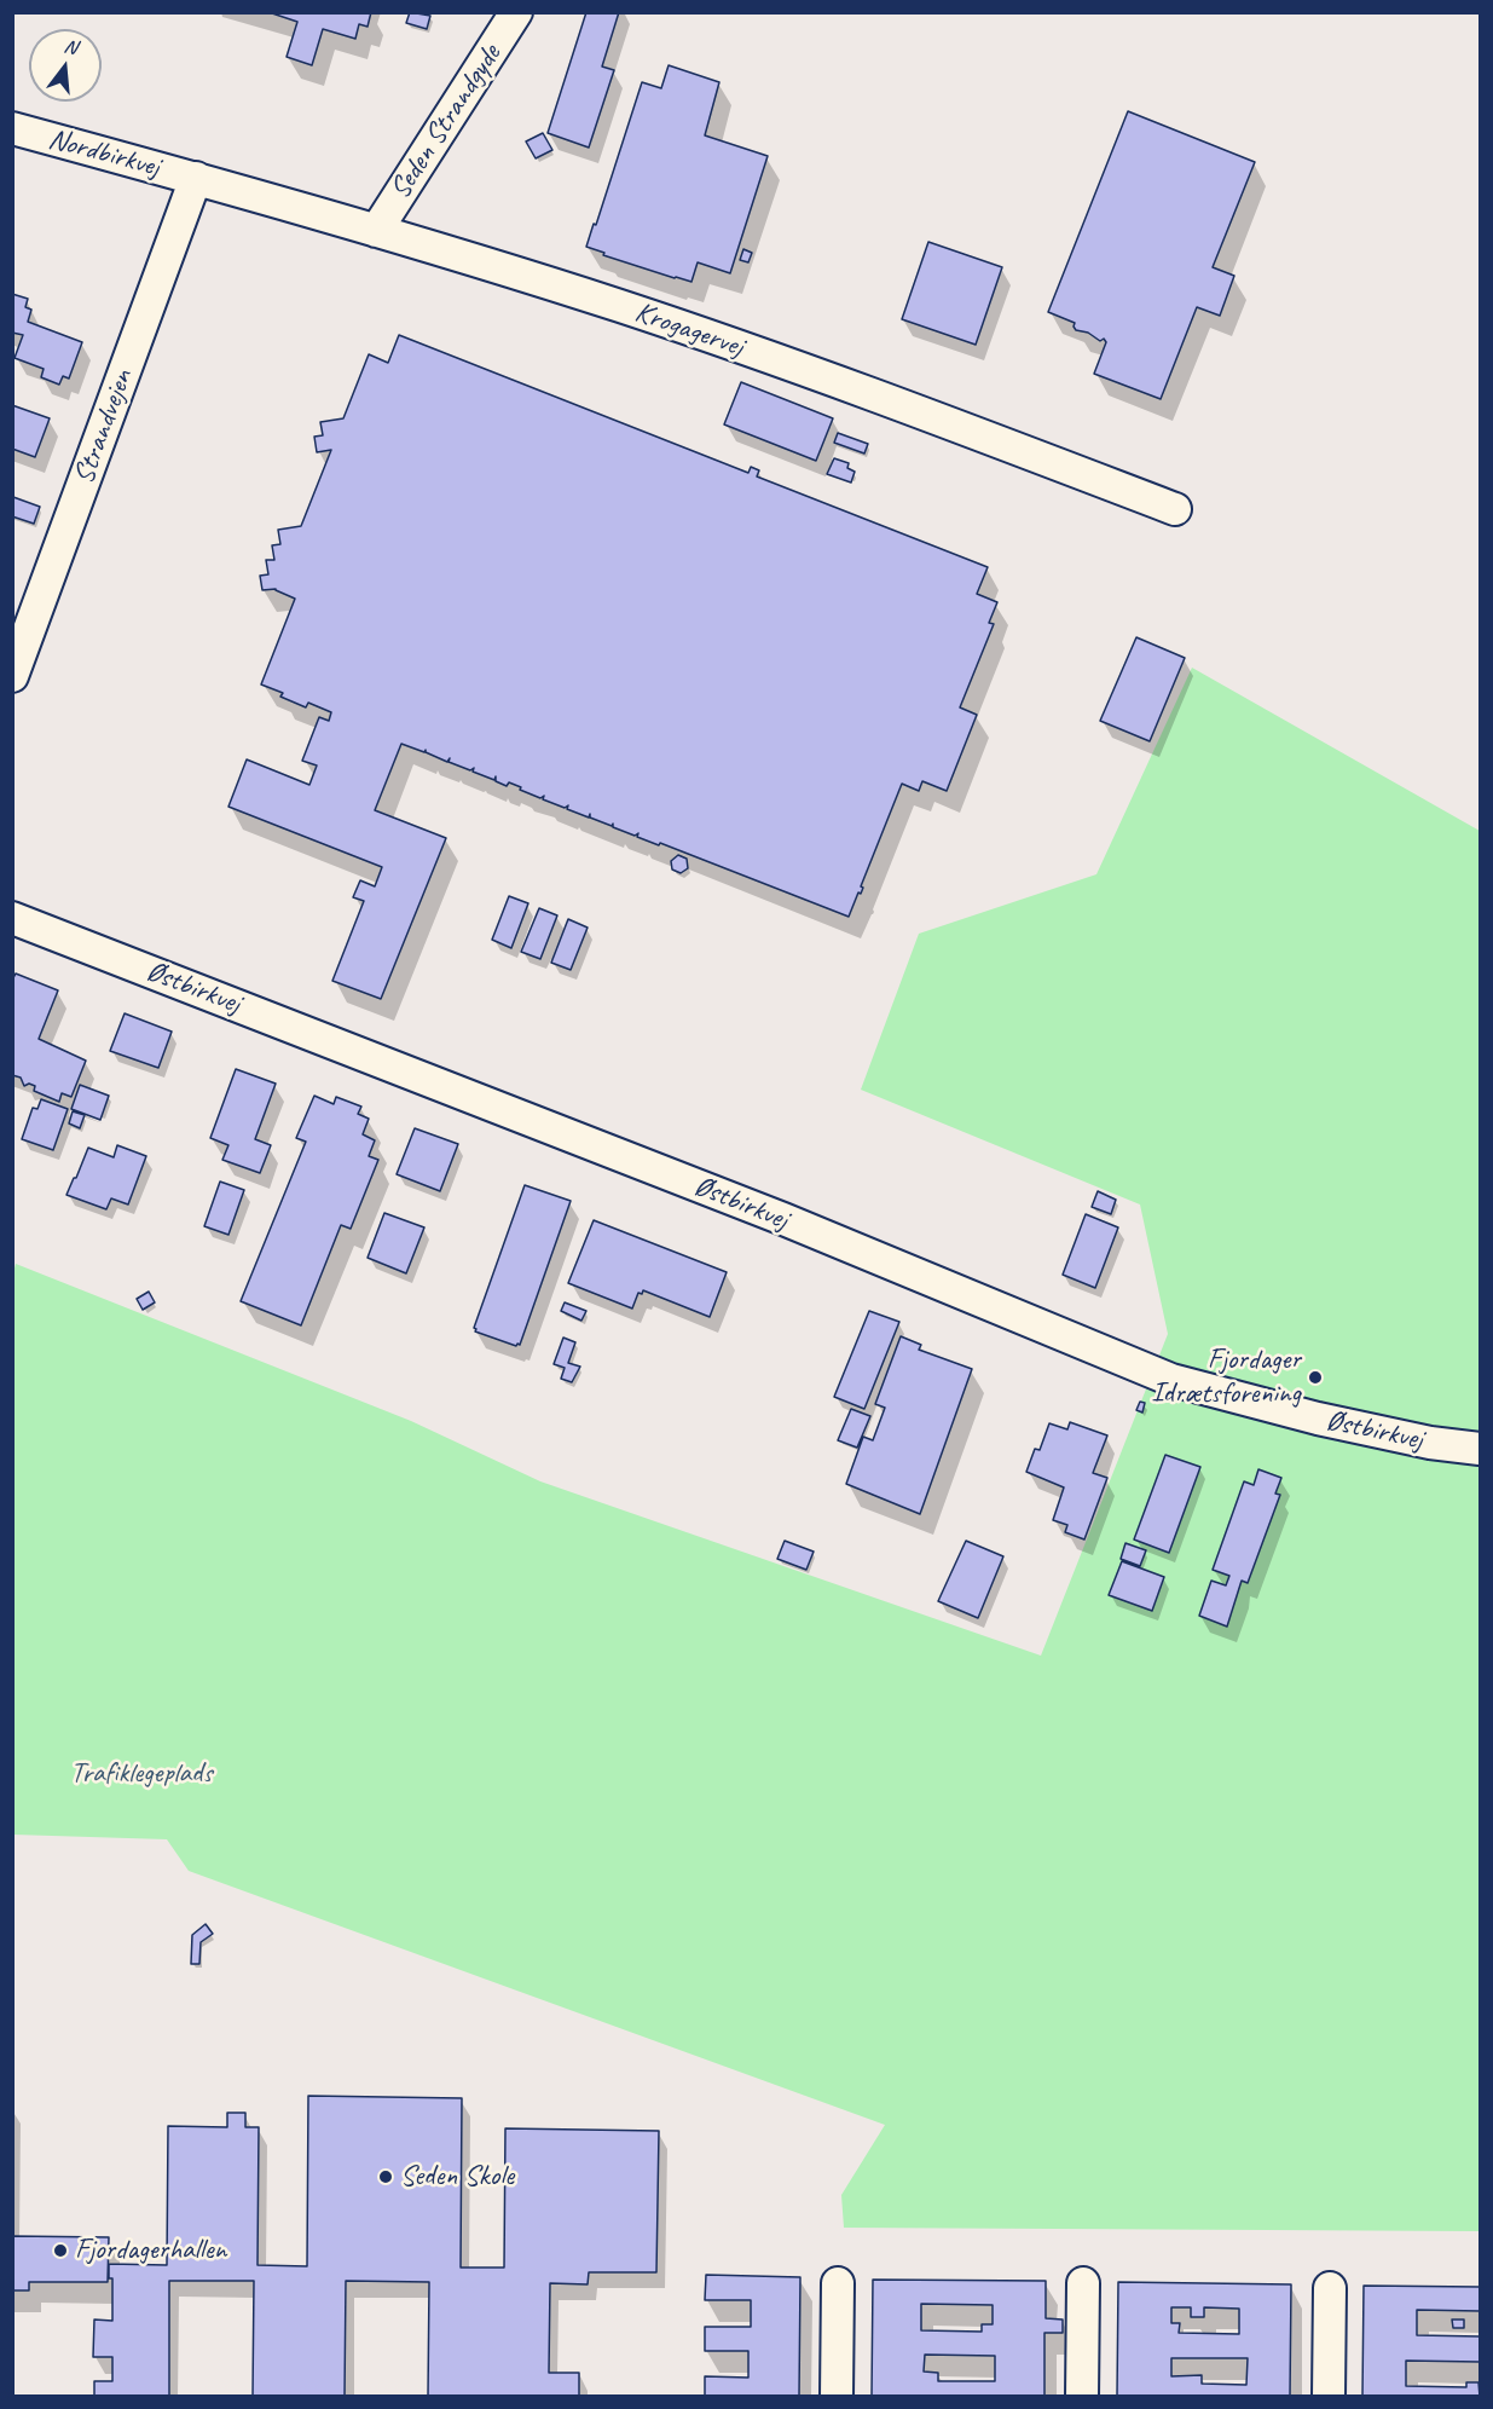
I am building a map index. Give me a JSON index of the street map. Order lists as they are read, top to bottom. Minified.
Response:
{"streets":{"street":["Seden Strandgyde","Nordbirkvej","Krogagervej","Strandvejen","Østbirkvej"]},"crossings":[["Seden Strandgyde","Krogagervej"],["Nordbirkvej","Krogagervej"],["Nordbirkvej","Strandvejen"],["Krogagervej","Strandvejen"]],"parks":["Trafiklegeplads"],"places":["Fjordager Idrætsforening","Seden Skole","Fjordagerhallen"],"north":"top"}
